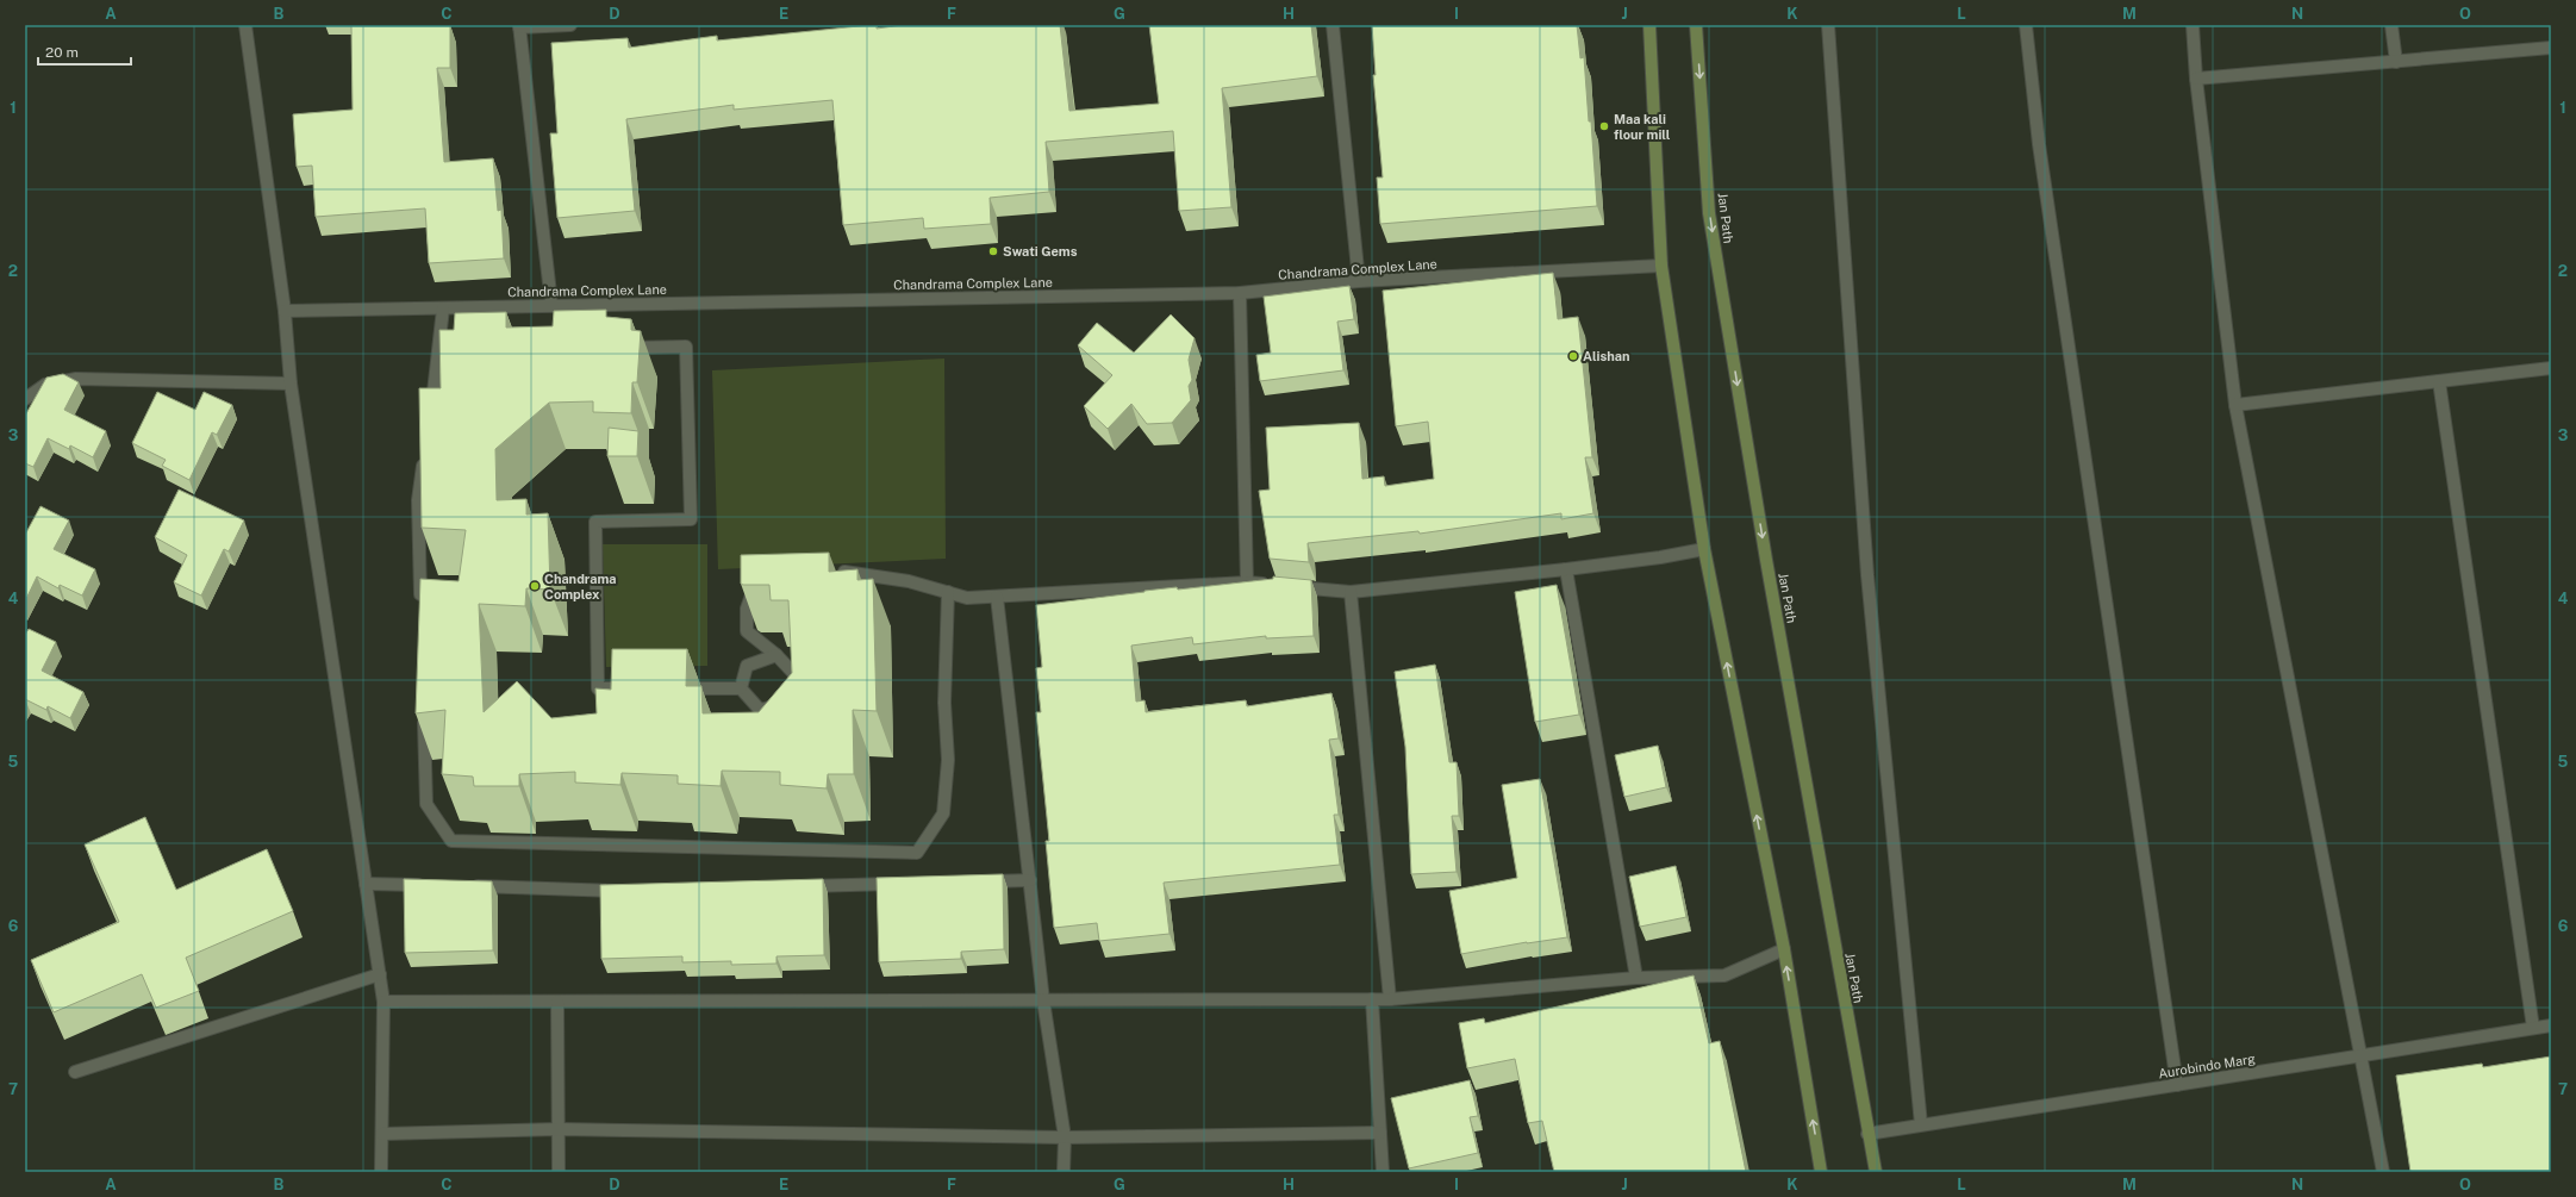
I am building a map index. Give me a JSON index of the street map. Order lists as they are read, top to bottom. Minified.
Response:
{"streets":{"main road":["Jan Path"],"street":["Chandrama Complex Lane","Aurobindo Marg"]},"crossings":[["Jan Path","Aurobindo Marg"]],"places":["Maa kali flour mill","Swati Gems","Alishan","Chandrama Complex"],"scale_bar":"20 m","grid":{"columns":["A","B","C","D","E","F","G","H","I","J","K","L","M","N","O"],"rows":["1","2","3","4","5","6","7"]}}
